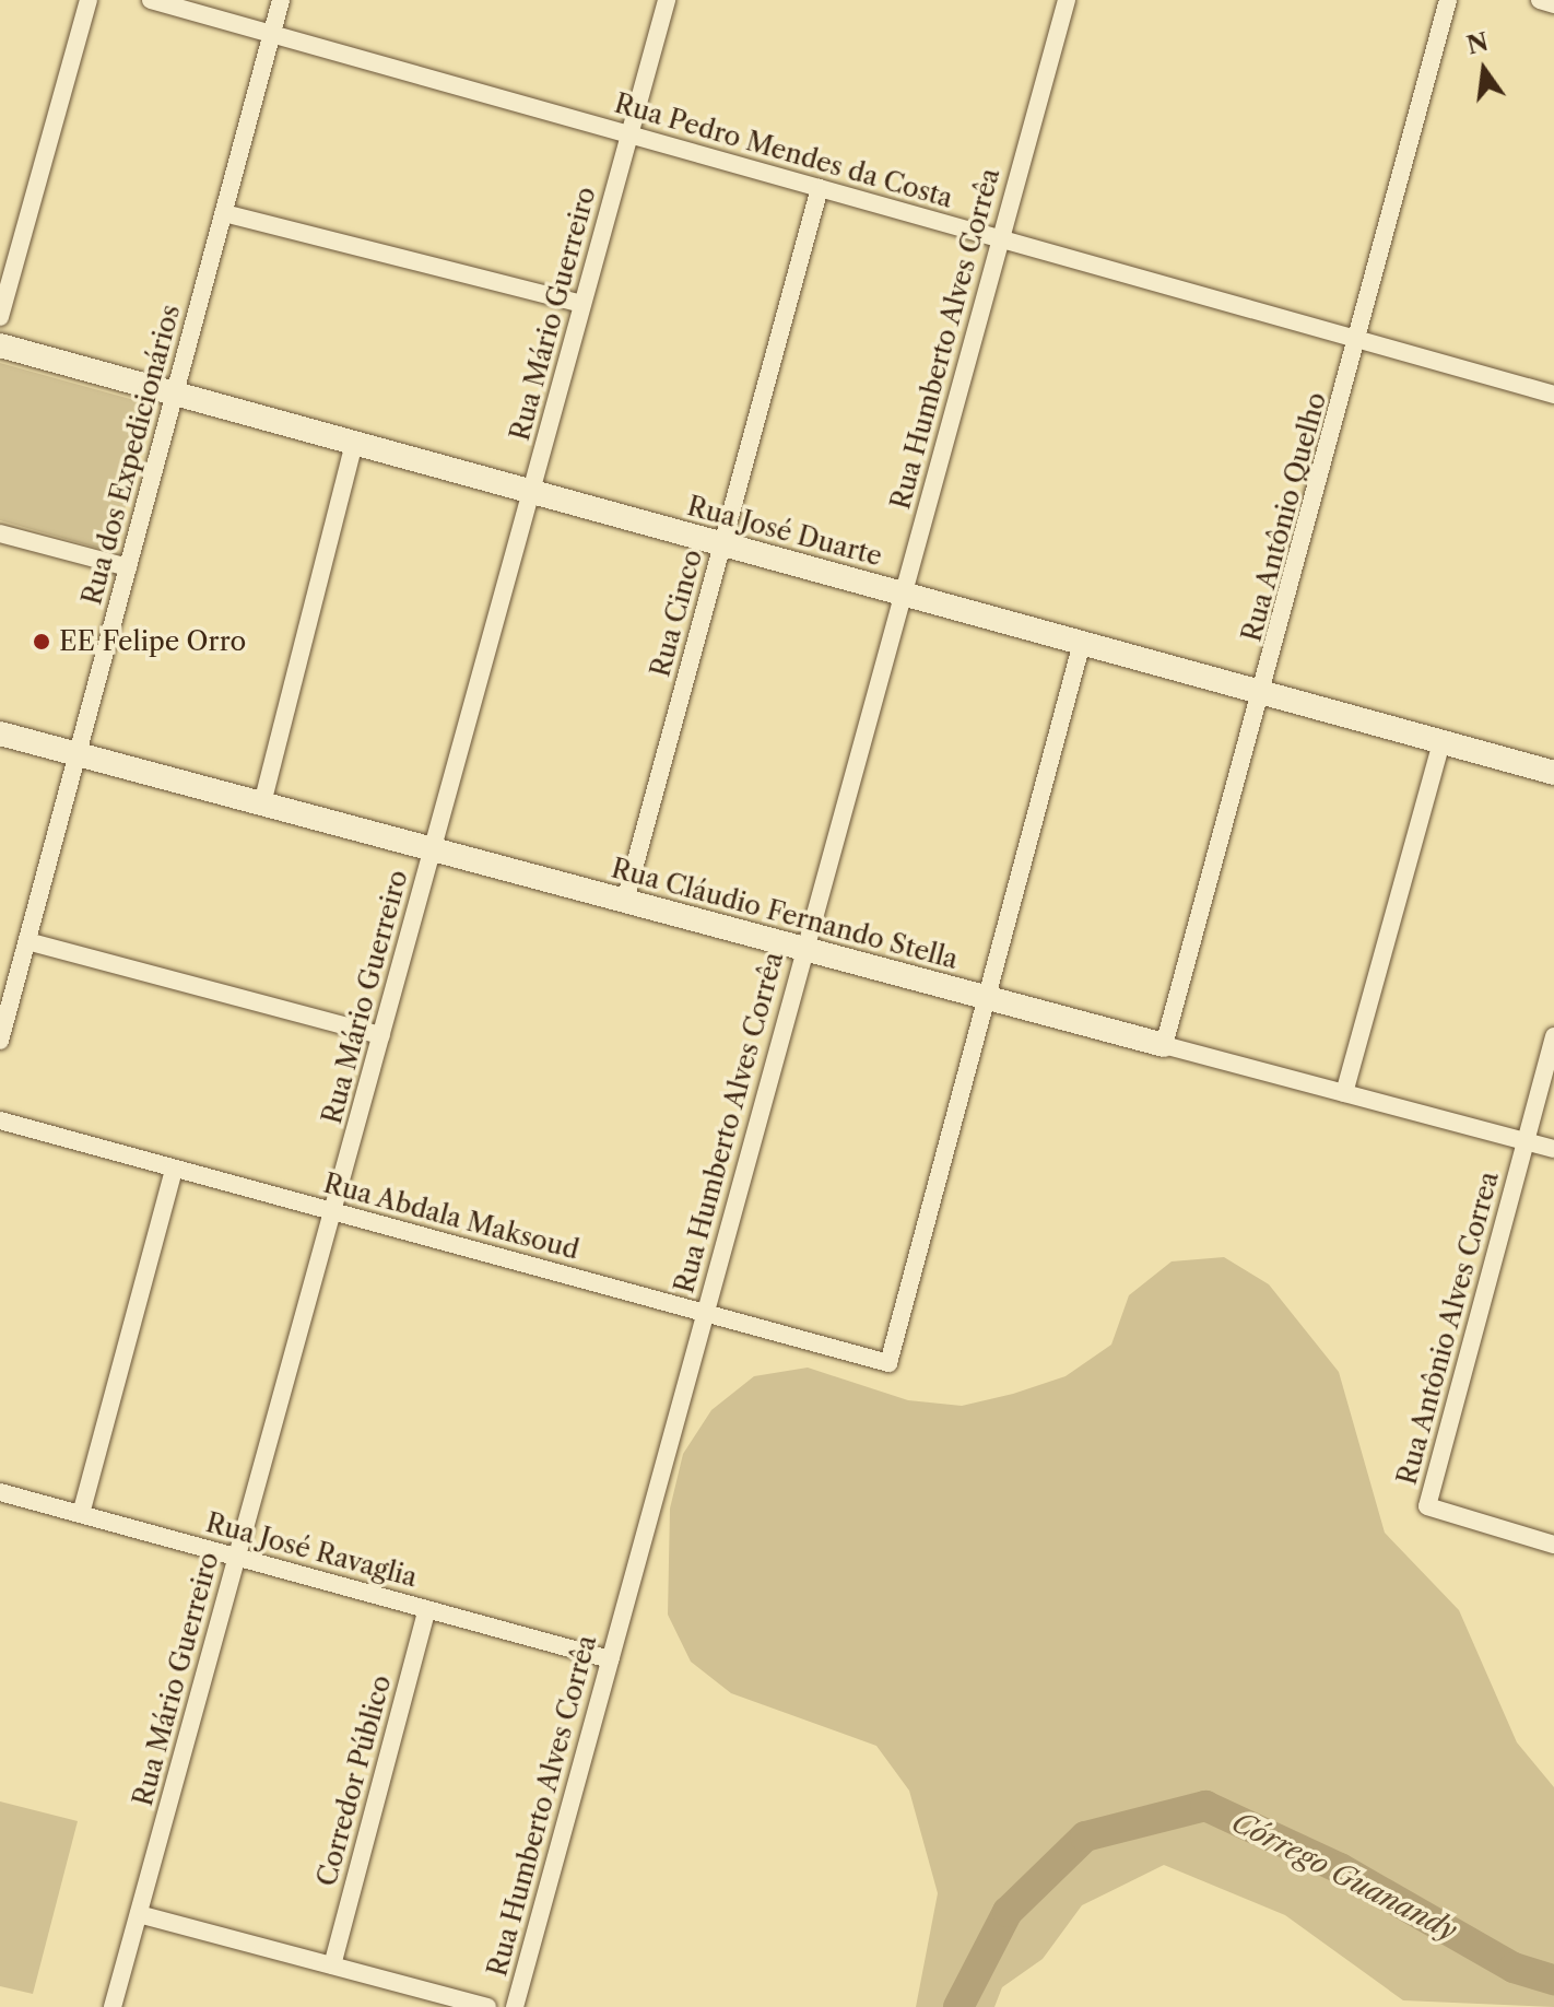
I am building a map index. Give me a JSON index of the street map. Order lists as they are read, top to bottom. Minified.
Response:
{"streets":{"street":["Rua Pedro Mendes da Costa","Rua Mário Guerreiro","Rua Humberto Alves Corrêa","Rua dos Expedicionários","Rua Antônio Quelho","Rua José Duarte","Rua Cinco","Rua Cláudio Fernando Stella","Rua Abdala Maksoud","Rua Antônio Alves Correa","Rua José Ravaglia","Corredor Público"]},"crossings":[["Rua Pedro Mendes da Costa","Rua Mário Guerreiro"],["Rua Pedro Mendes da Costa","Rua Humberto Alves Corrêa"],["Rua Pedro Mendes da Costa","Rua dos Expedicionários"],["Rua Pedro Mendes da Costa","Rua Antônio Quelho"],["Rua Pedro Mendes da Costa","Rua Cinco"],["Rua Mário Guerreiro","Rua José Duarte"],["Rua Mário Guerreiro","Rua Cláudio Fernando Stella"],["Rua Mário Guerreiro","Rua Abdala Maksoud"],["Rua Mário Guerreiro","Rua José Ravaglia"],["Rua Humberto Alves Corrêa","Rua José Duarte"],["Rua Humberto Alves Corrêa","Rua Cláudio Fernando Stella"],["Rua Humberto Alves Corrêa","Rua Abdala Maksoud"],["Rua Humberto Alves Corrêa","Rua José Ravaglia"],["Rua dos Expedicionários","Rua José Duarte"],["Rua dos Expedicionários","Rua Cláudio Fernando Stella"],["Rua Antônio Quelho","Rua José Duarte"],["Rua Antônio Quelho","Rua Cláudio Fernando Stella"],["Rua José Duarte","Rua Cinco"],["Rua Cinco","Rua Cláudio Fernando Stella"],["Rua Cláudio Fernando Stella","Rua Abdala Maksoud"],["Rua Cláudio Fernando Stella","Rua Antônio Alves Correa"],["Rua José Ravaglia","Corredor Público"]],"water":["Córrego Guanandy"],"places":["EE Felipe Orro"],"north":"top"}
